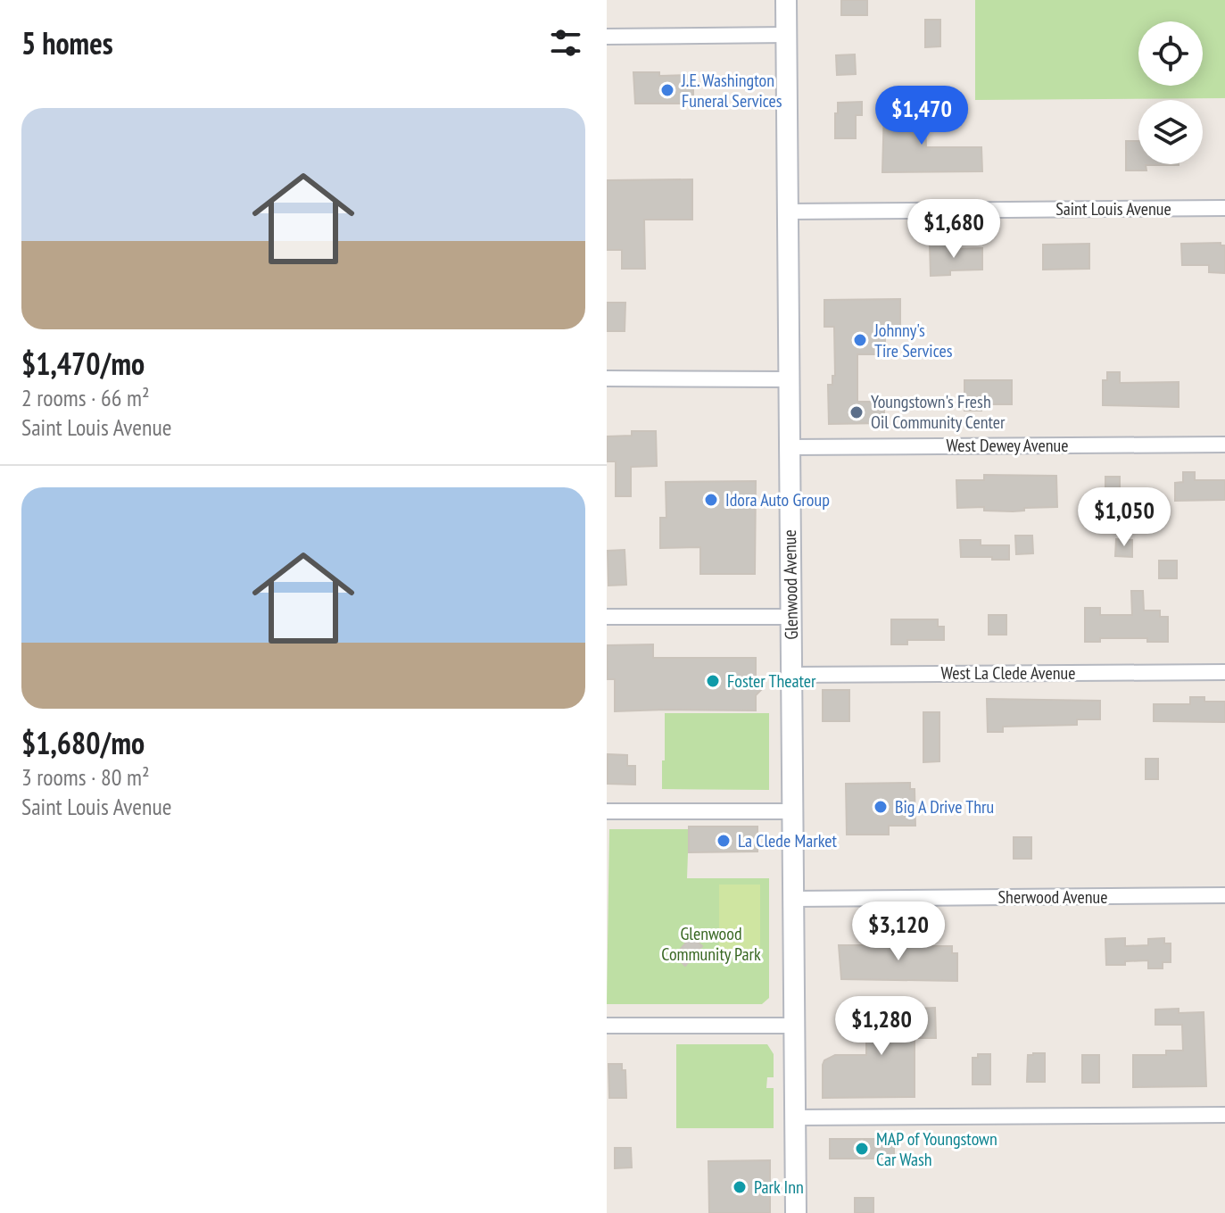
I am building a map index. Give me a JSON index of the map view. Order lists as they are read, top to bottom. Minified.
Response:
{"streets":{"main road":["Glenwood Avenue"],"street":["Saint Louis Avenue","West Dewey Avenue","West La Clede Avenue","Sherwood Avenue"]},"crossings":[["Saint Louis Avenue","Glenwood Avenue"],["West Dewey Avenue","Glenwood Avenue"],["Glenwood Avenue","West La Clede Avenue"],["Glenwood Avenue","Sherwood Avenue"]],"parks":["Glenwood Community Park"],"places":["J.E. Washington Funeral Services","Johnny's Tire Services","Youngstown's Fresh Oil Community Center","Idora Auto Group","Foster Theater","Big A Drive Thru","La Clede Market","MAP of Youngstown Car Wash","Park Inn"],"page":{"heading":"5 homes","list":[{"name":"$1,470/mo","note":"2 rooms · 66 m² · Saint Louis Avenue"},{"name":"$1,680/mo","note":"3 rooms · 80 m² · Saint Louis Avenue"}],"price":["$1,470","$1,680","$1,050","$3,120","$1,280"]}}
